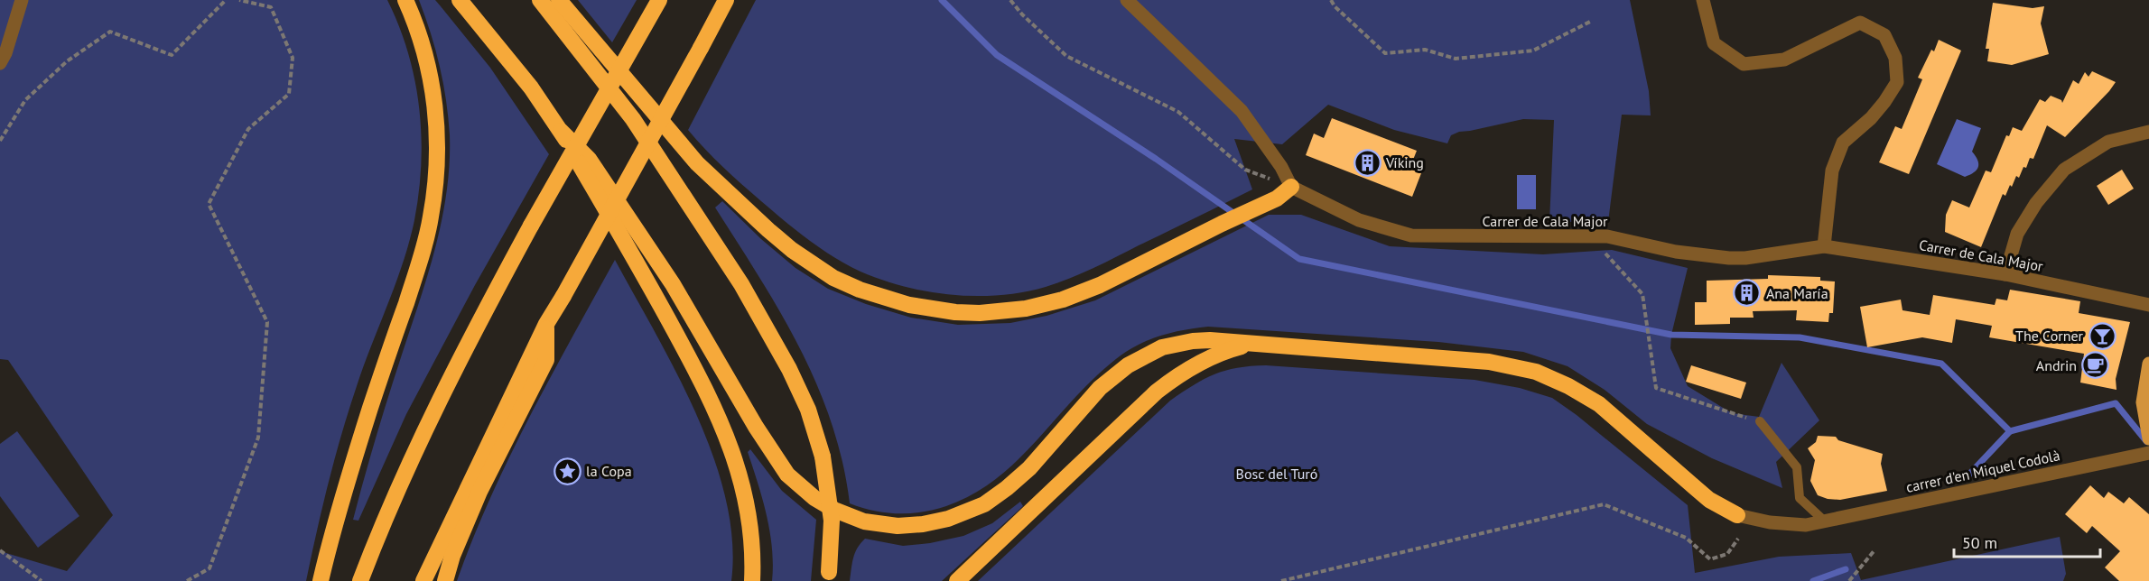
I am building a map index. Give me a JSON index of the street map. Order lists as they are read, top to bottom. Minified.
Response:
{"streets":{"street":["Carrer de Cala Major","carrer d'en Miquel Codolà"]},"parks":["Bosc del Turó"],"places":{"building":["Víking","Ana María"],"bar":["The Corner"],"cafe":["Andrin"],"place":["la Copa"]},"scale_bar":"50 m"}
